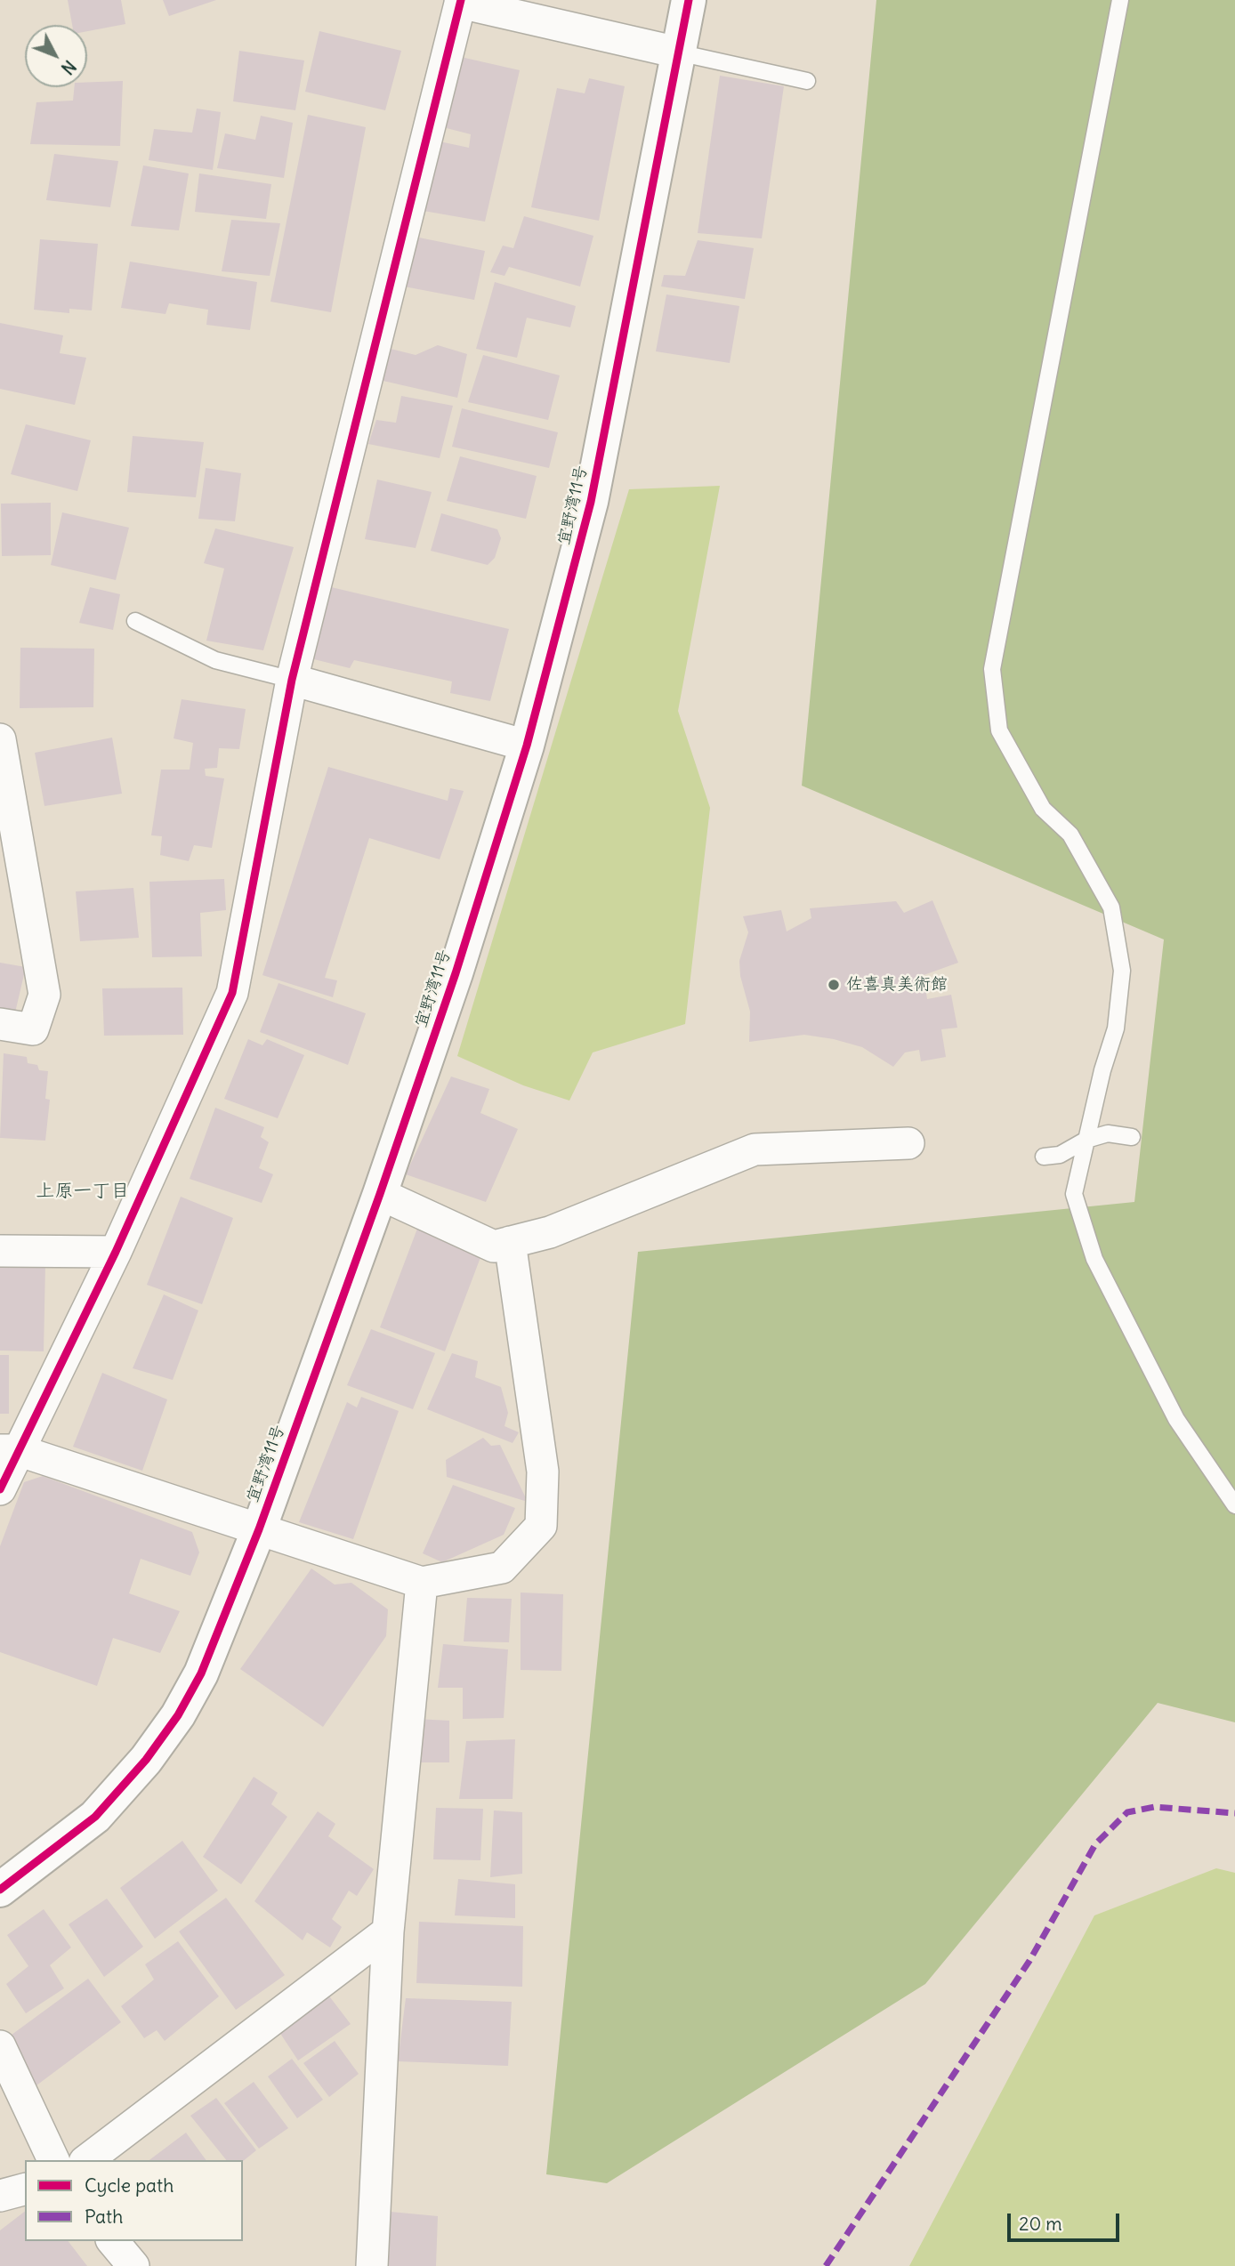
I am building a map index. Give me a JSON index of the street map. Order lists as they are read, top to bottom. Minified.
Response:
{"streets":{"street":["宜野湾11号"]},"districts":["上原一丁目"],"places":["佐喜真美術館"],"legend":["Cycle path","Path"],"scale_bar":"20 m","north":"bottom right"}
